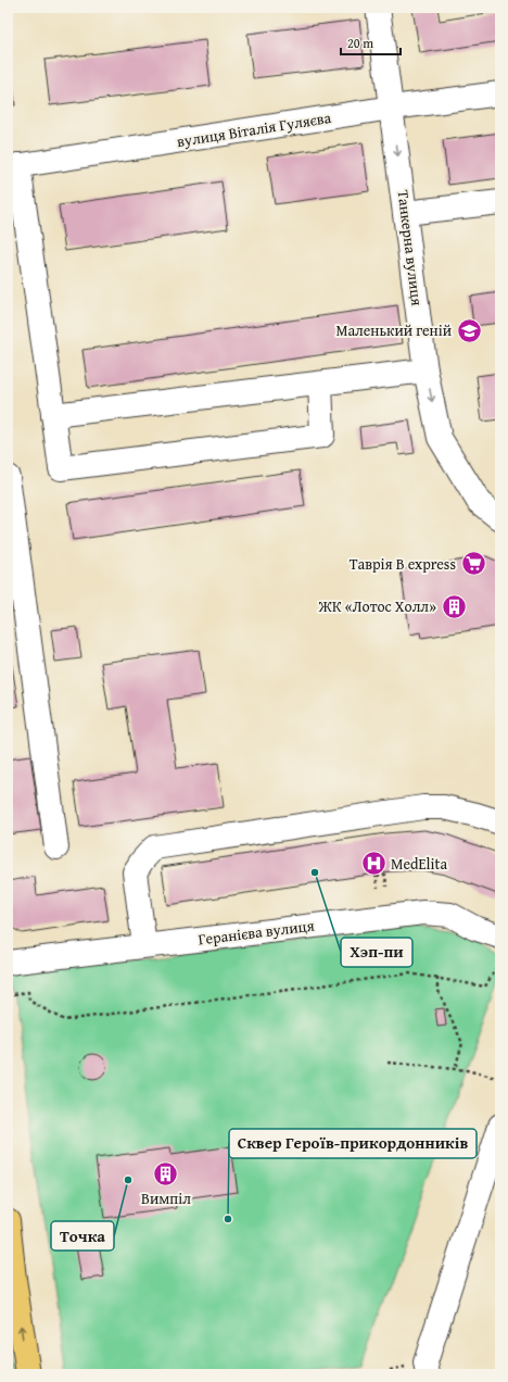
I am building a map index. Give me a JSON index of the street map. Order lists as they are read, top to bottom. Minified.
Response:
{"streets":{"street":["вулиця Віталія Гуляєва","Танкерна вулиця","Геранієва вулиця"]},"crossings":[["вулиця Віталія Гуляєва","Танкерна вулиця"]],"one_way":["Танкерна вулиця"],"places":{"school or university":["Маленький геній"],"supermarket":["Таврія В express"],"building":["ЖК «Лотос Холл»","Вимпіл"],"hospital":["MedElita"],"other":["Хэп-пи","Точка","Сквер Героїв-прикордонників"]},"scale_bar":"20 m"}
